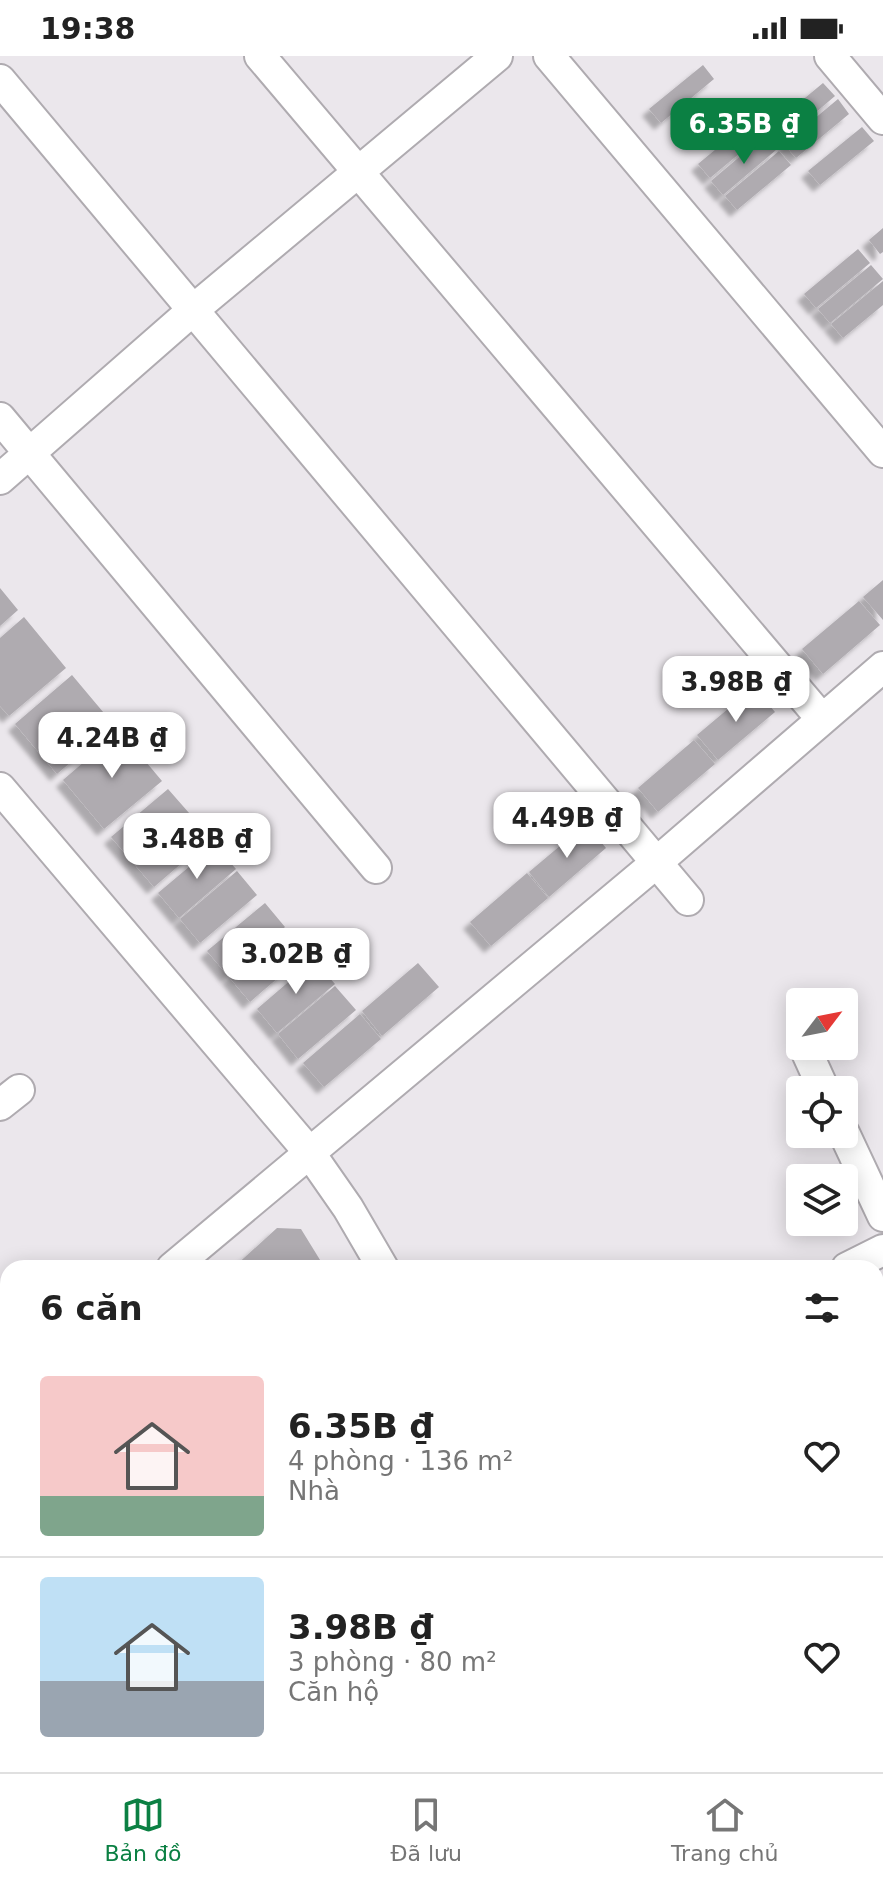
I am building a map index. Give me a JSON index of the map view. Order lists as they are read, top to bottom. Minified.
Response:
{"north":"top right","page":{"status":"19:38","price":["6.35B ₫","3.98B ₫","4.24B ₫","4.49B ₫","3.48B ₫","3.02B ₫"],"heading":"6 căn","list":[{"name":"6.35B ₫","note":"4 phòng · 136 m² · Nhà"},{"name":"3.98B ₫","note":"3 phòng · 80 m² · Căn hộ"}],"tabs":["Bản đồ","Đã lưu","Trang chủ"]}}
